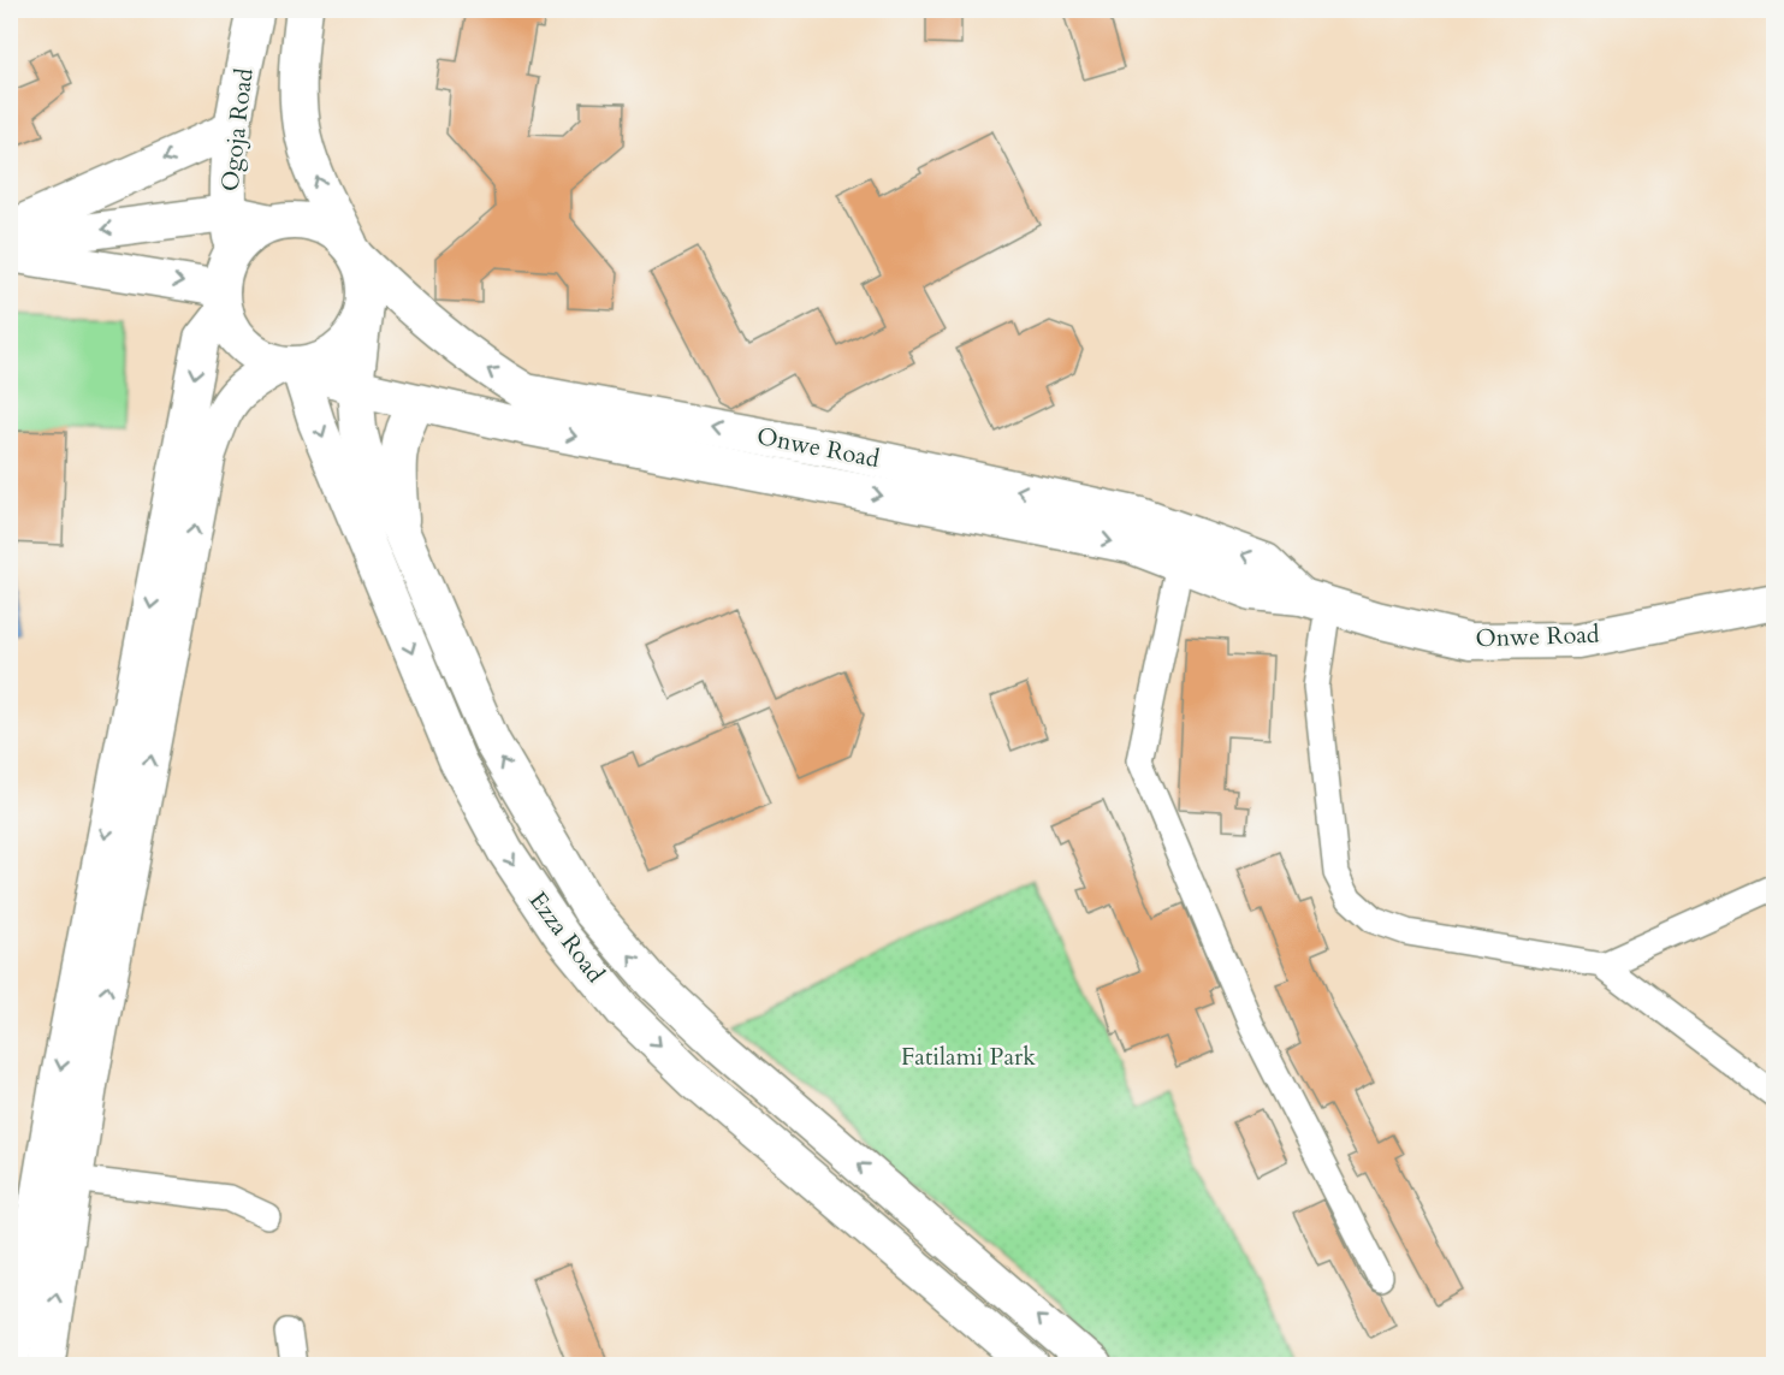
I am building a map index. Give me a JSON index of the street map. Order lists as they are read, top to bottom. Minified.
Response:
{"streets":{"main road":["Ogoja Road","Onwe Road","Ezza Road"]},"crossings":[["Ogoja Road","Onwe Road"],["Ogoja Road","Ezza Road"],["Onwe Road","Ezza Road"]],"parks":["Fatilami Park"]}
